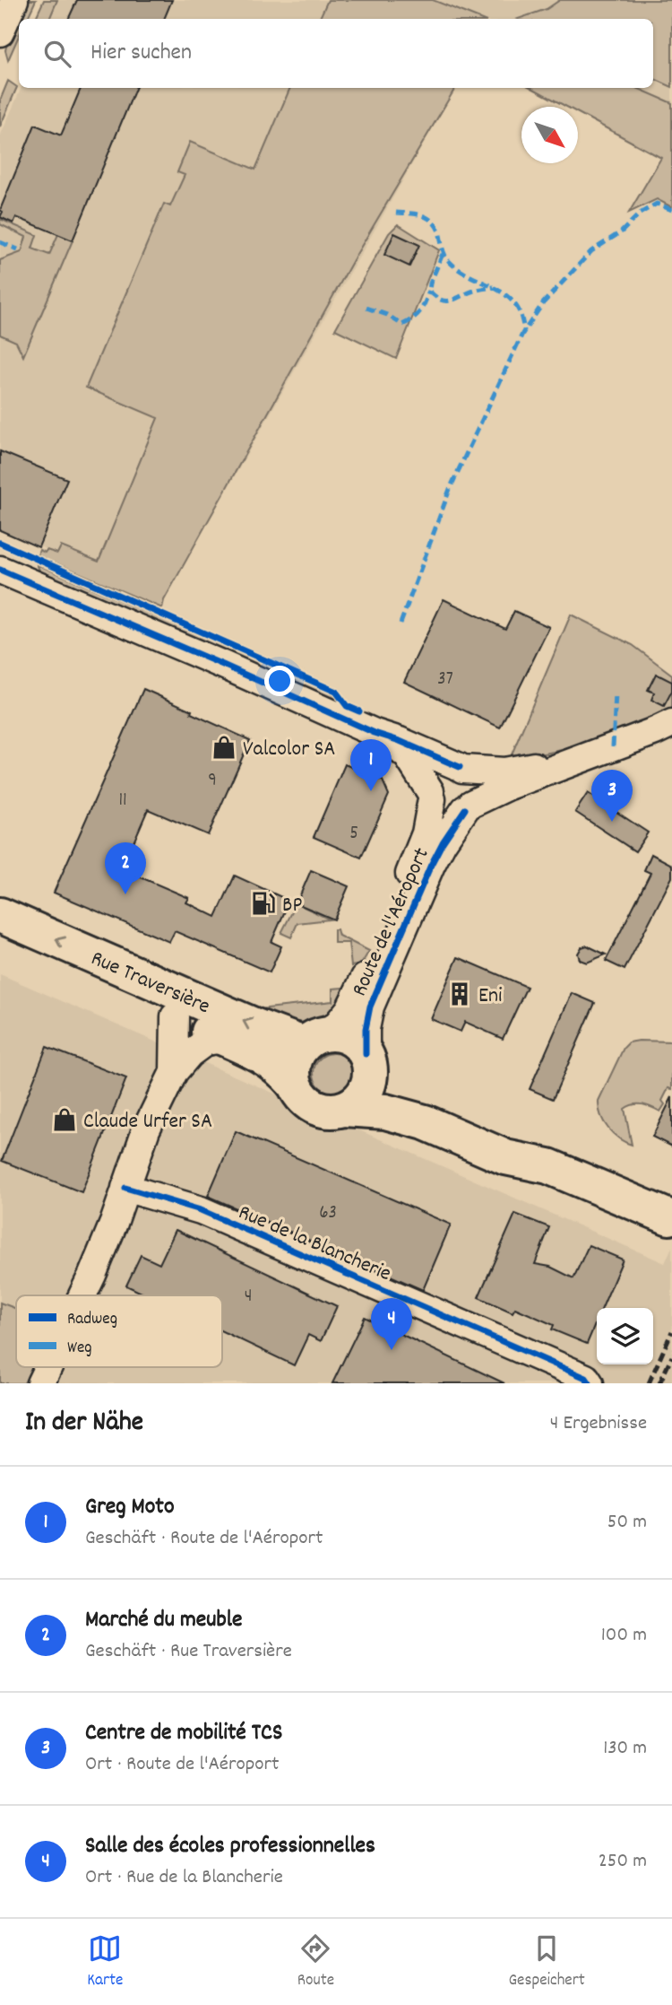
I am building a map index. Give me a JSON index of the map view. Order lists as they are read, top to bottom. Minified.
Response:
{"streets":{"main road":["Rue Traversière"],"street":["Route de l'Aéroport","Rue de la Blancherie"]},"crossings":[["Route de l'Aéroport","Rue Traversière"]],"places":{"shop":["Valcolor SA","Claude Urfer SA"],"fuel station":["BP"],"building":["Eni"]},"house_numbers":["37","9","11","5","63","4"],"legend":["Radweg","Weg"],"north":"bottom right","page":{"search":"Hier suchen","pins":["1","3","2","4"],"heading":["In der Nähe","4 Ergebnisse"],"list":[{"mark":"1","name":"Greg Moto","note":"Geschäft · Route de l'Aéroport","value":"50 m"},{"mark":"2","name":"Marché du meuble","note":"Geschäft · Rue Traversière","value":"100 m"},{"mark":"3","name":"Centre de mobilité TCS","note":"Ort · Route de l'Aéroport","value":"130 m"},{"mark":"4","name":"Salle des écoles professionnelles","note":"Ort · Rue de la Blancherie","value":"250 m"}],"nav":["Karte","Route","Gespeichert"]}}
